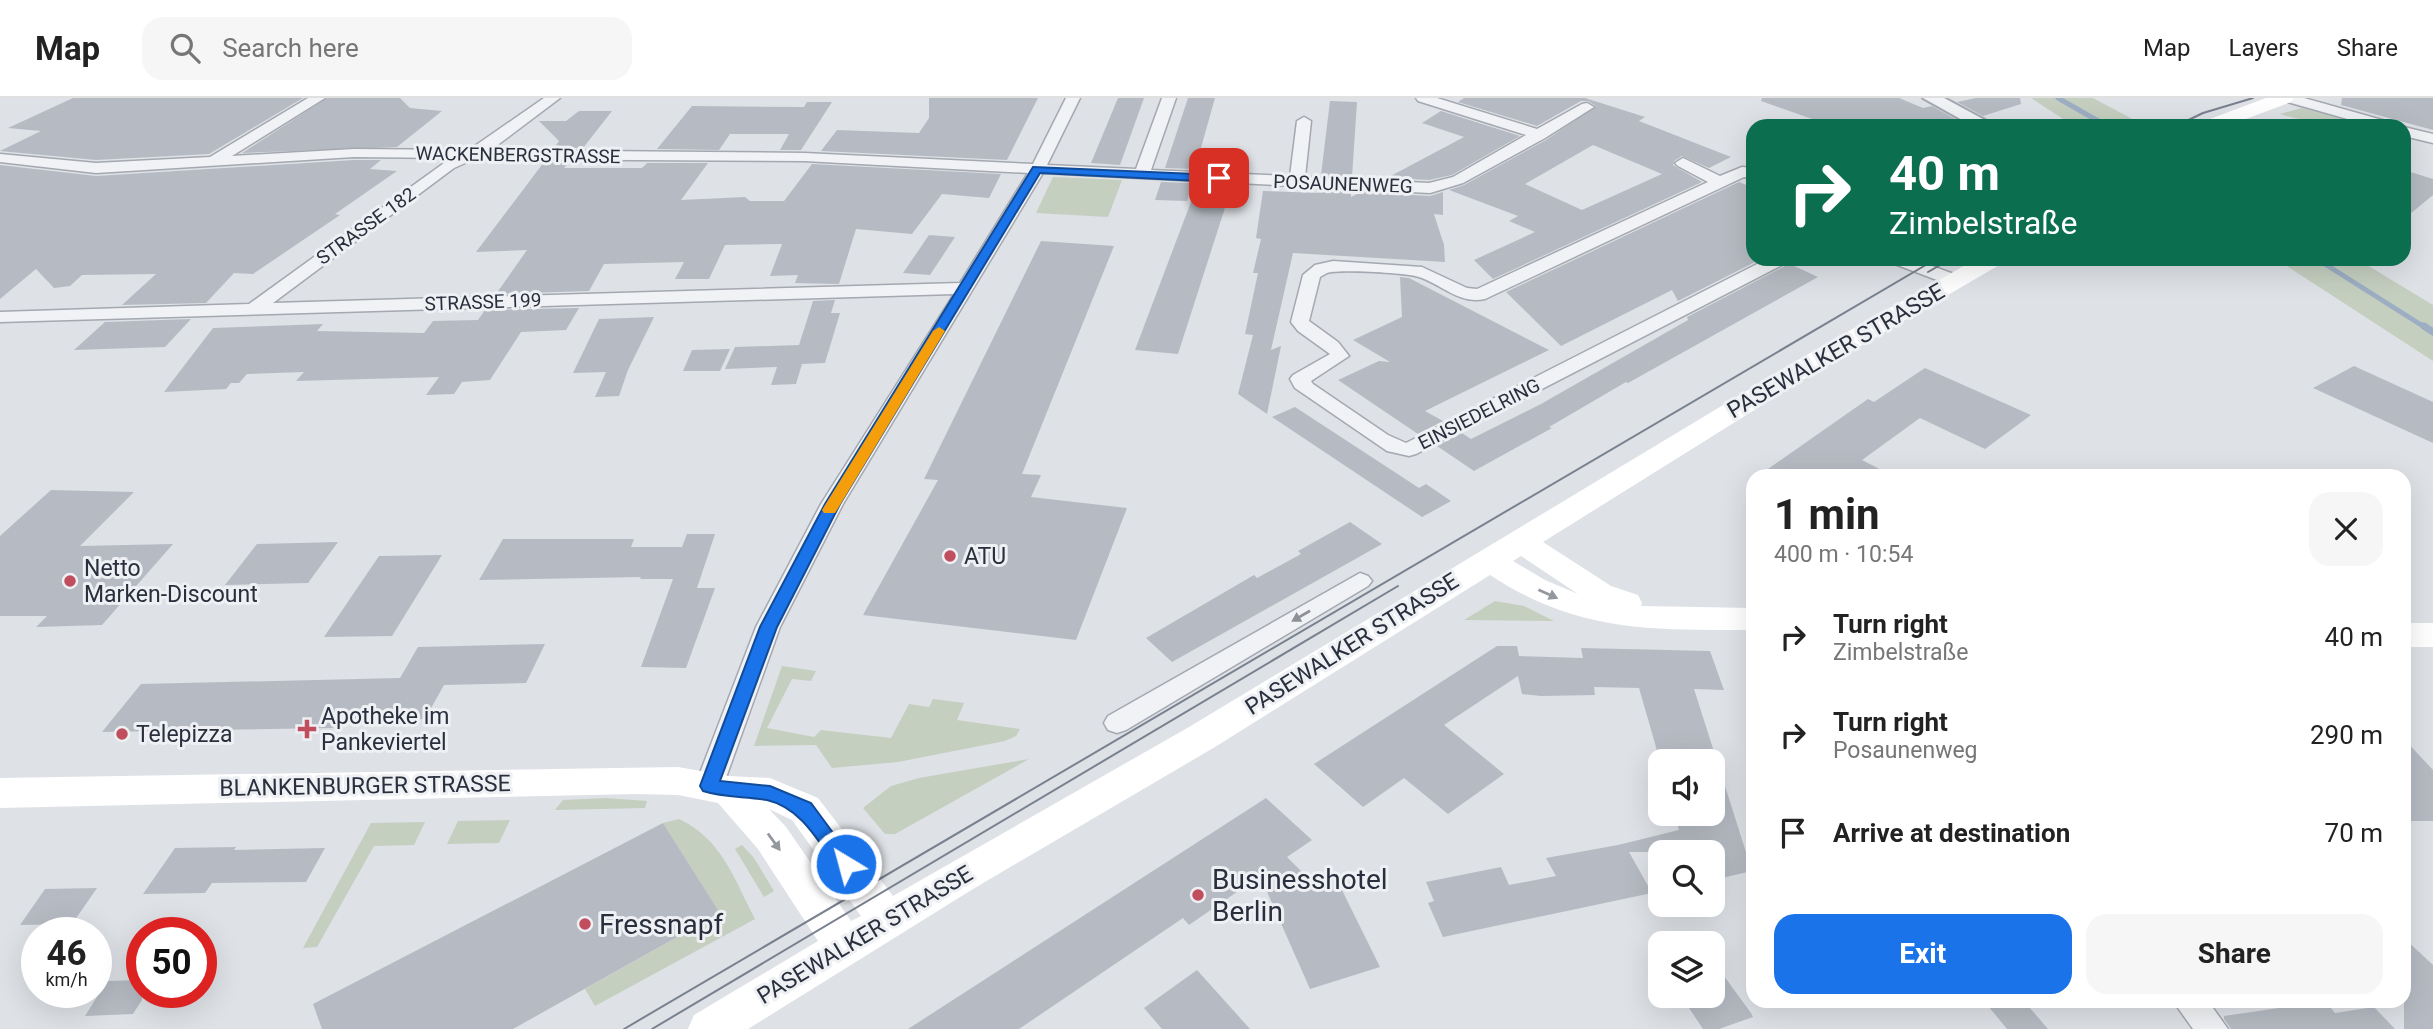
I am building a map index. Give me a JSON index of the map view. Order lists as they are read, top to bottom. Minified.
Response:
{"streets":{"main road":["PASEWALKER STRASSE","BLANKENBURGER STRASSE"],"street":["WACKENBERGSTRASSE","POSAUNENWEG","STRASSE 182","STRASSE 199","EINSIEDELRING"]},"crossings":[["WACKENBERGSTRASSE","POSAUNENWEG"],["WACKENBERGSTRASSE","STRASSE 182"],["STRASSE 182","STRASSE 199"],["PASEWALKER STRASSE","BLANKENBURGER STRASSE"]],"places":{"other":["ATU","Netto Marken-Discount","Telepizza","Businesshotel Berlin","Fressnapf"],"health":["Apotheke im Pankeviertel"]},"page":{"header":"Map","search":"Search here","nav":["Map","Layers","Share"],"turn":["40 m","Zimbelstraße"],"heading":["1 min","400 m · 10:54"],"list":[{"name":"Turn right","note":"Zimbelstraße","value":"40 m"},{"name":"Turn right","note":"Posaunenweg","value":"290 m"},{"name":"Arrive at destination","value":"70 m"}],"buttons":["Exit","Share"],"speed":"46 km/h","limit":"50"}}
